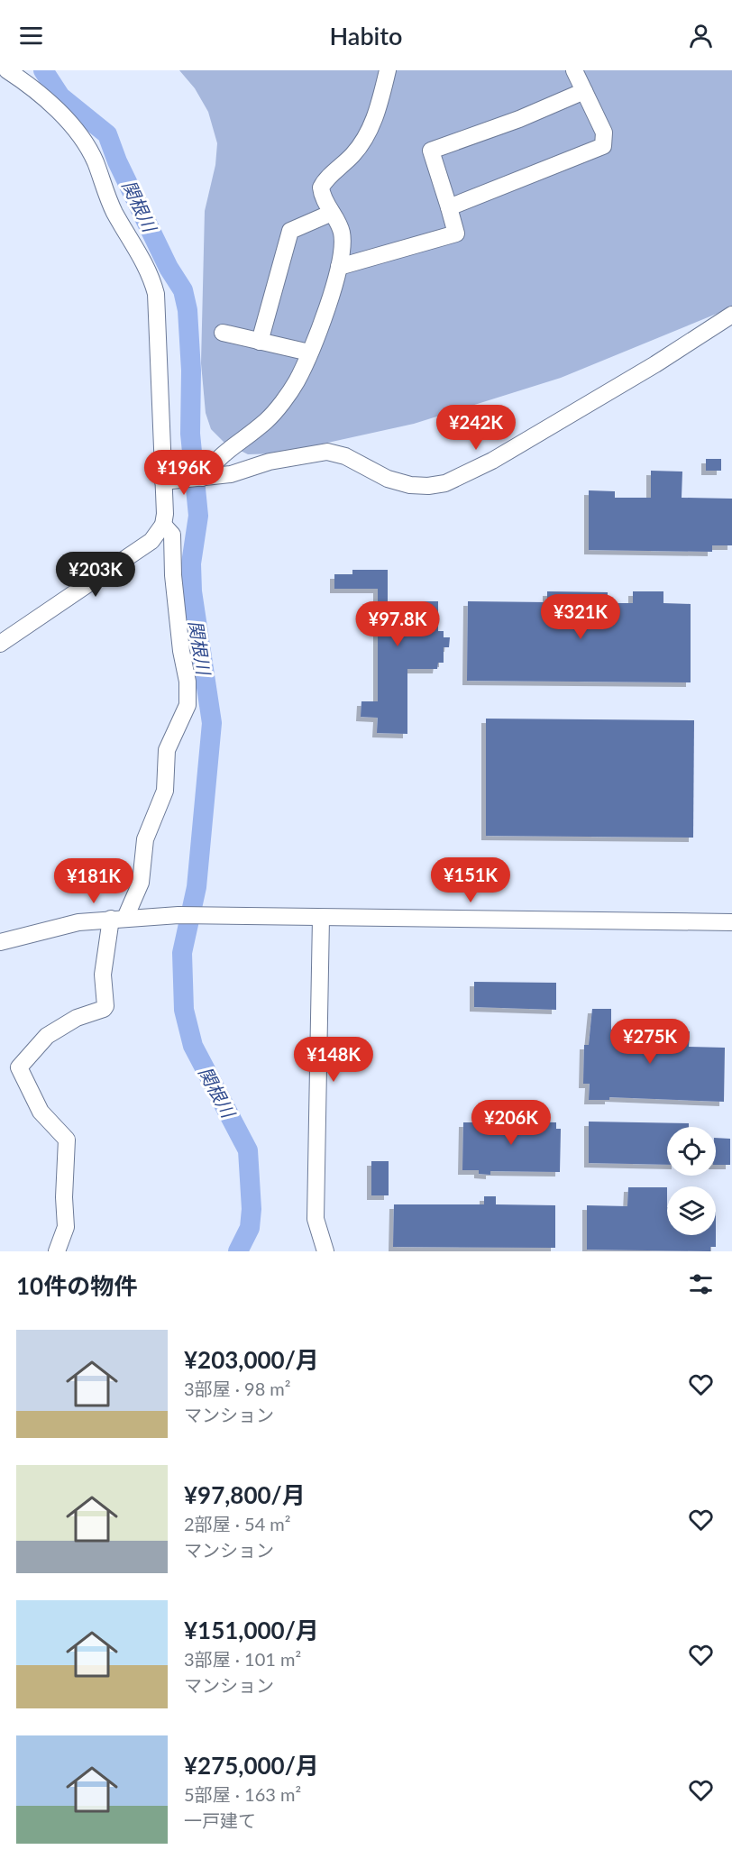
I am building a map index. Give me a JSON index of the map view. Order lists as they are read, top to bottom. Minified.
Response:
{"water":["関根川"],"page":{"header":"Habito","price":["¥242K","¥196K","¥203K","¥321K","¥97.8K","¥151K","¥181K","¥275K","¥148K","¥206K"],"heading":"10件の物件","list":[{"name":"¥203,000/月","note":"3部屋 · 98 m² · マンション"},{"name":"¥97,800/月","note":"2部屋 · 54 m² · マンション"},{"name":"¥151,000/月","note":"3部屋 · 101 m² · マンション"},{"name":"¥275,000/月","note":"5部屋 · 163 m² · 一戸建て"}]}}
